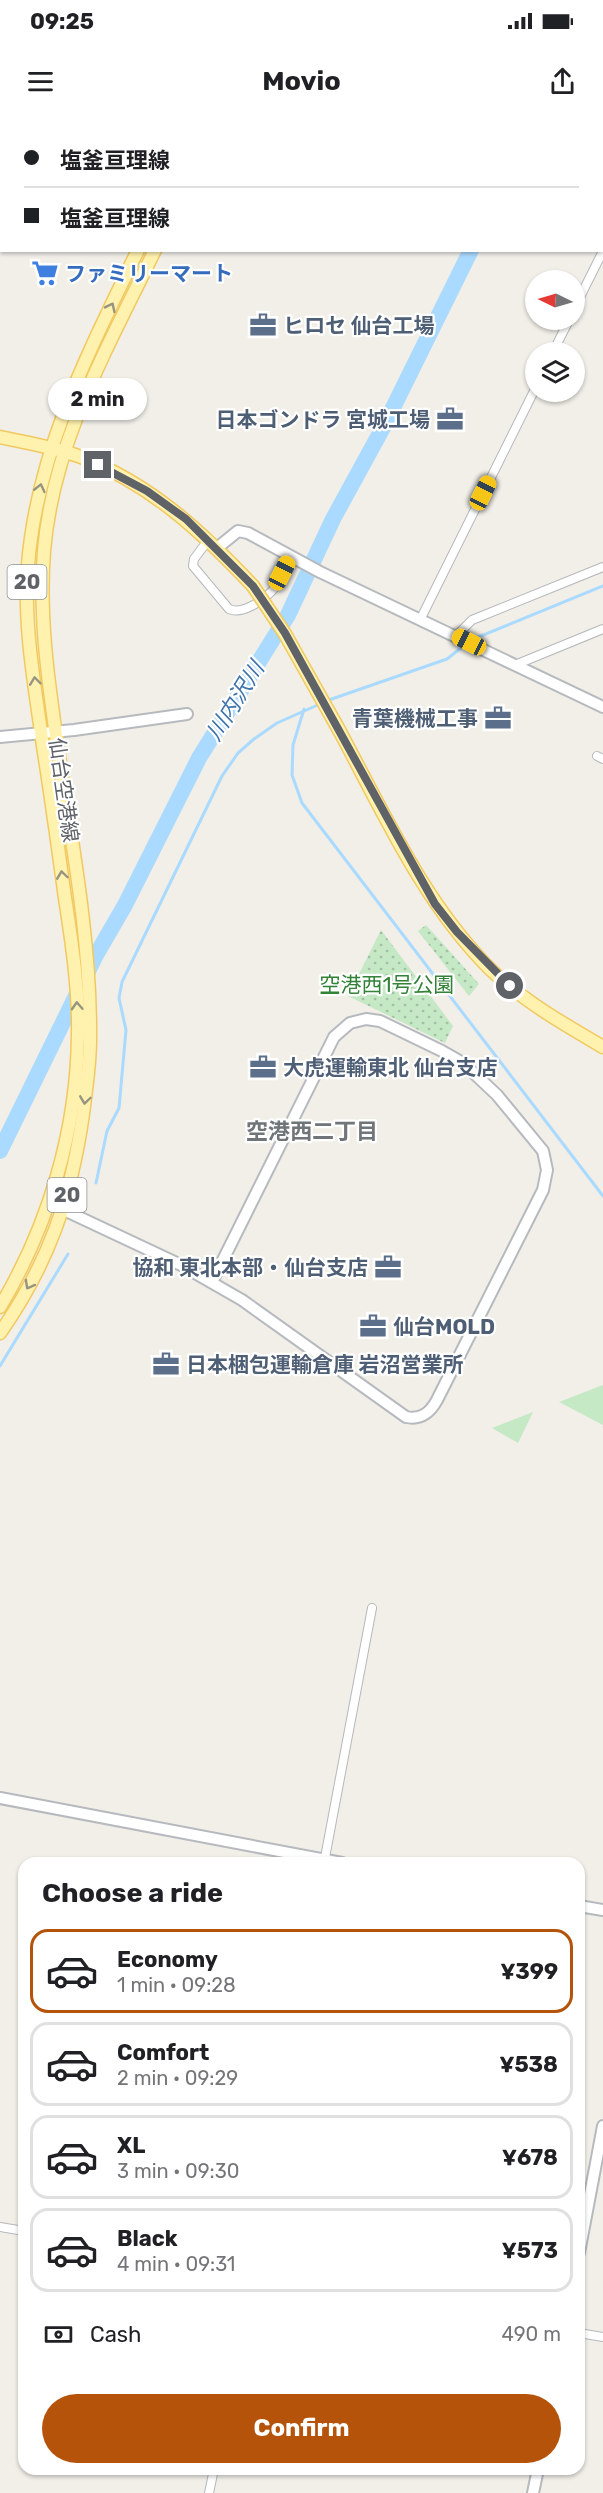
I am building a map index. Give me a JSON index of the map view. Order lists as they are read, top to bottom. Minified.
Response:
{"streets":{"main road":["20","仙台空港線"]},"districts":["空港西二丁目"],"water":["川内沢川"],"parks":["空港西1号公園"],"places":{"supermarket":["ファミリーマート"],"office":["ヒロセ 仙台工場","日本ゴンドラ 宮城工場","青葉機械工事","大虎運輸東北 仙台支店","協和 東北本部・仙台支店","仙台MOLD","日本梱包運輸倉庫 岩沼営業所"]},"north":"left","page":{"status":"09:25","header":"Movio","banner":["塩釜亘理線","塩釜亘理線"],"bubble":"2 min","heading":"Choose a ride","list":[{"name":"Economy","note":"1 min · 09:28","value":"¥399"},{"name":"Comfort","note":"2 min · 09:29","value":"¥538"},{"name":"XL","note":"3 min · 09:30","value":"¥678"},{"name":"Black","note":"4 min · 09:31","value":"¥573"}],"pay":["Cash","490 m"],"buttons":"Confirm"}}
